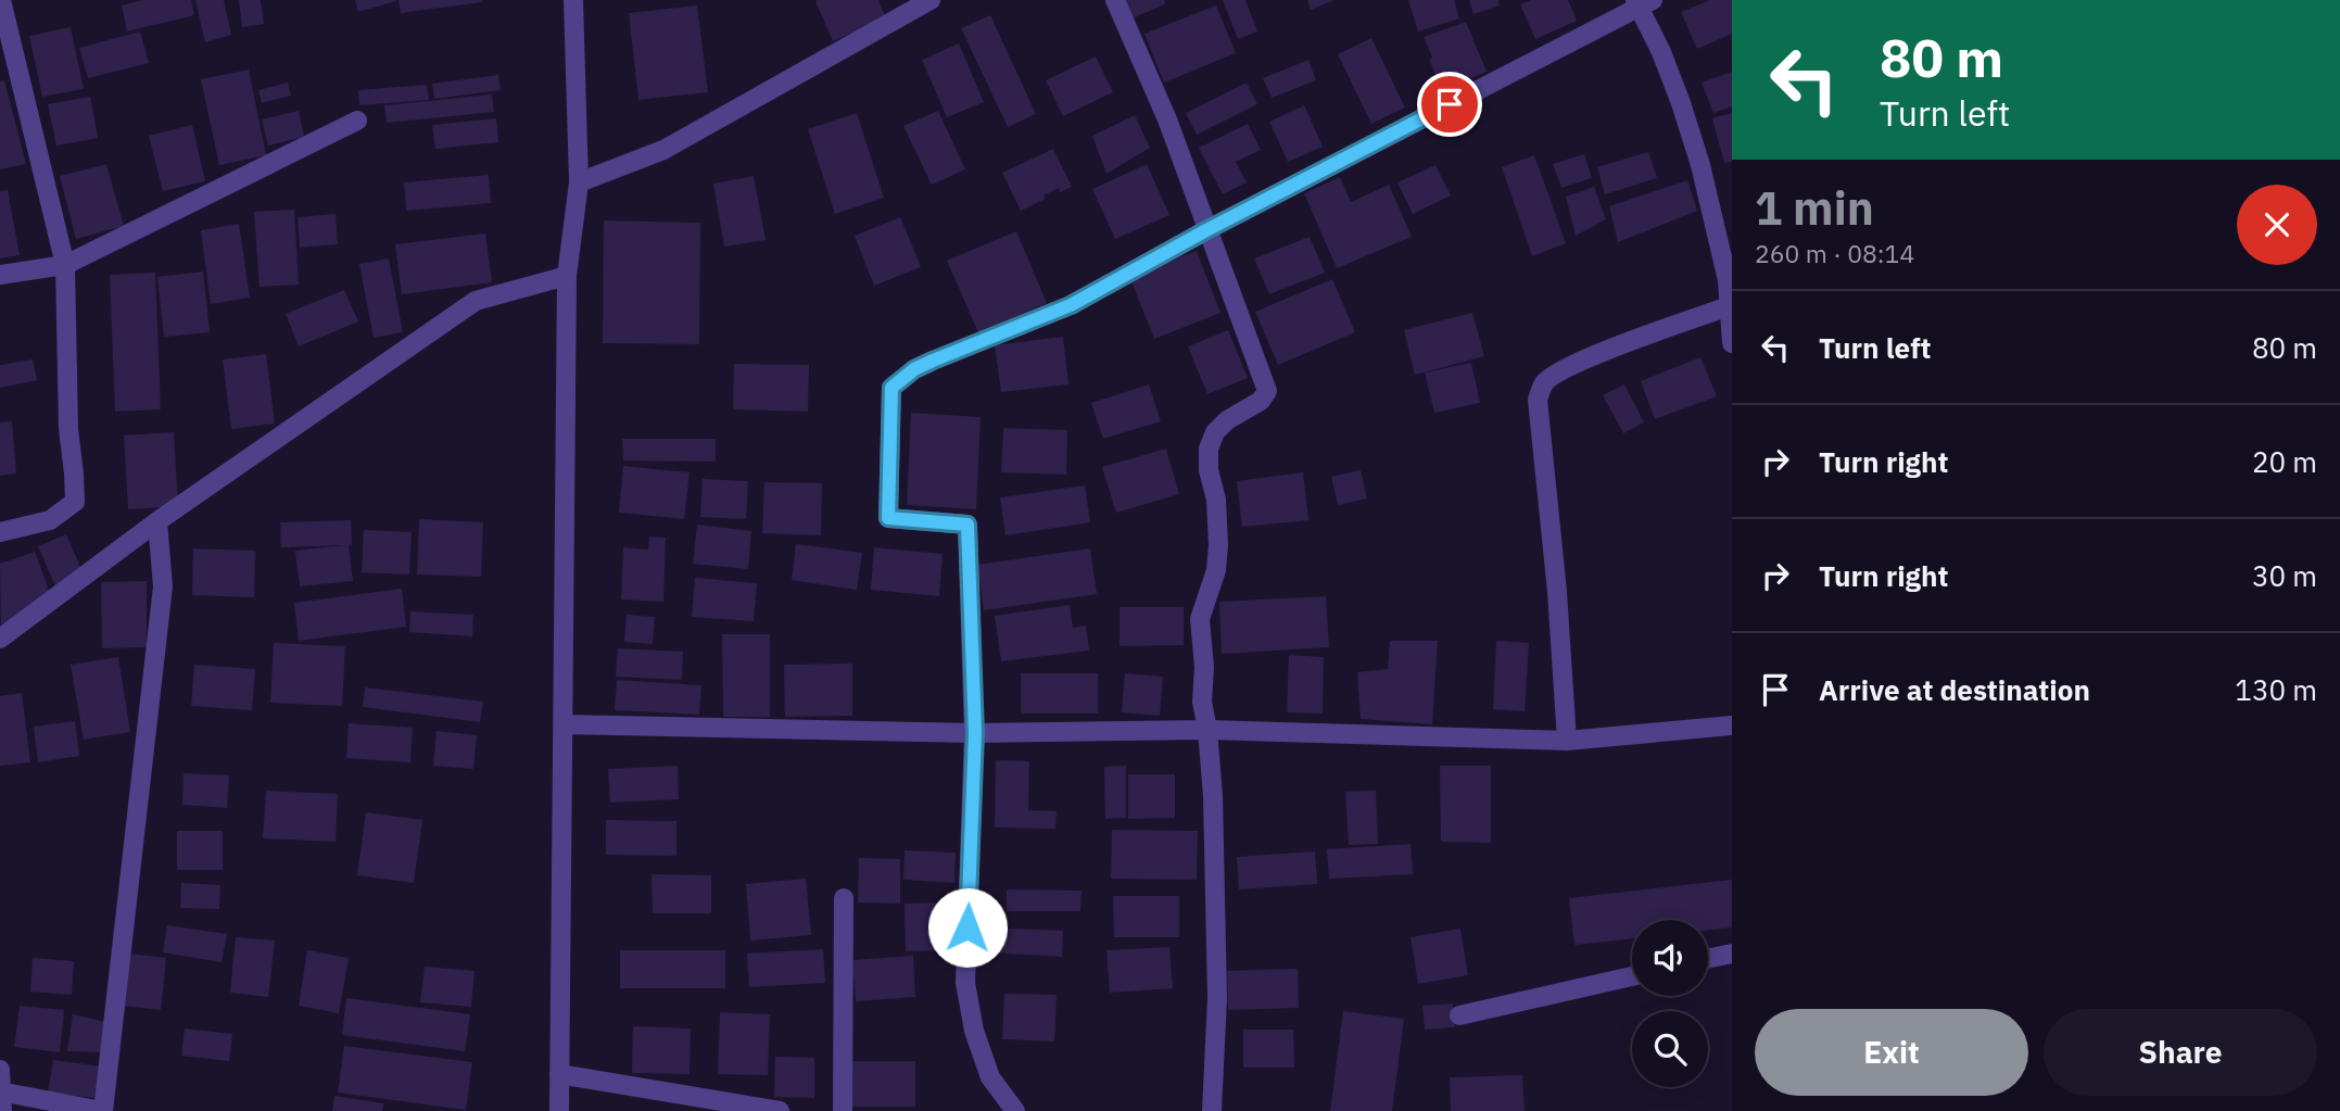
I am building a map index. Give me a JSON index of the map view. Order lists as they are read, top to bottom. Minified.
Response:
{"page":{"turn":["80 m","Turn left"],"heading":["1 min","260 m · 08:14"],"list":[{"name":"Turn left","value":"80 m"},{"name":"Turn right","value":"20 m"},{"name":"Turn right","value":"30 m"},{"name":"Arrive at destination","value":"130 m"}],"buttons":["Exit","Share"]}}
